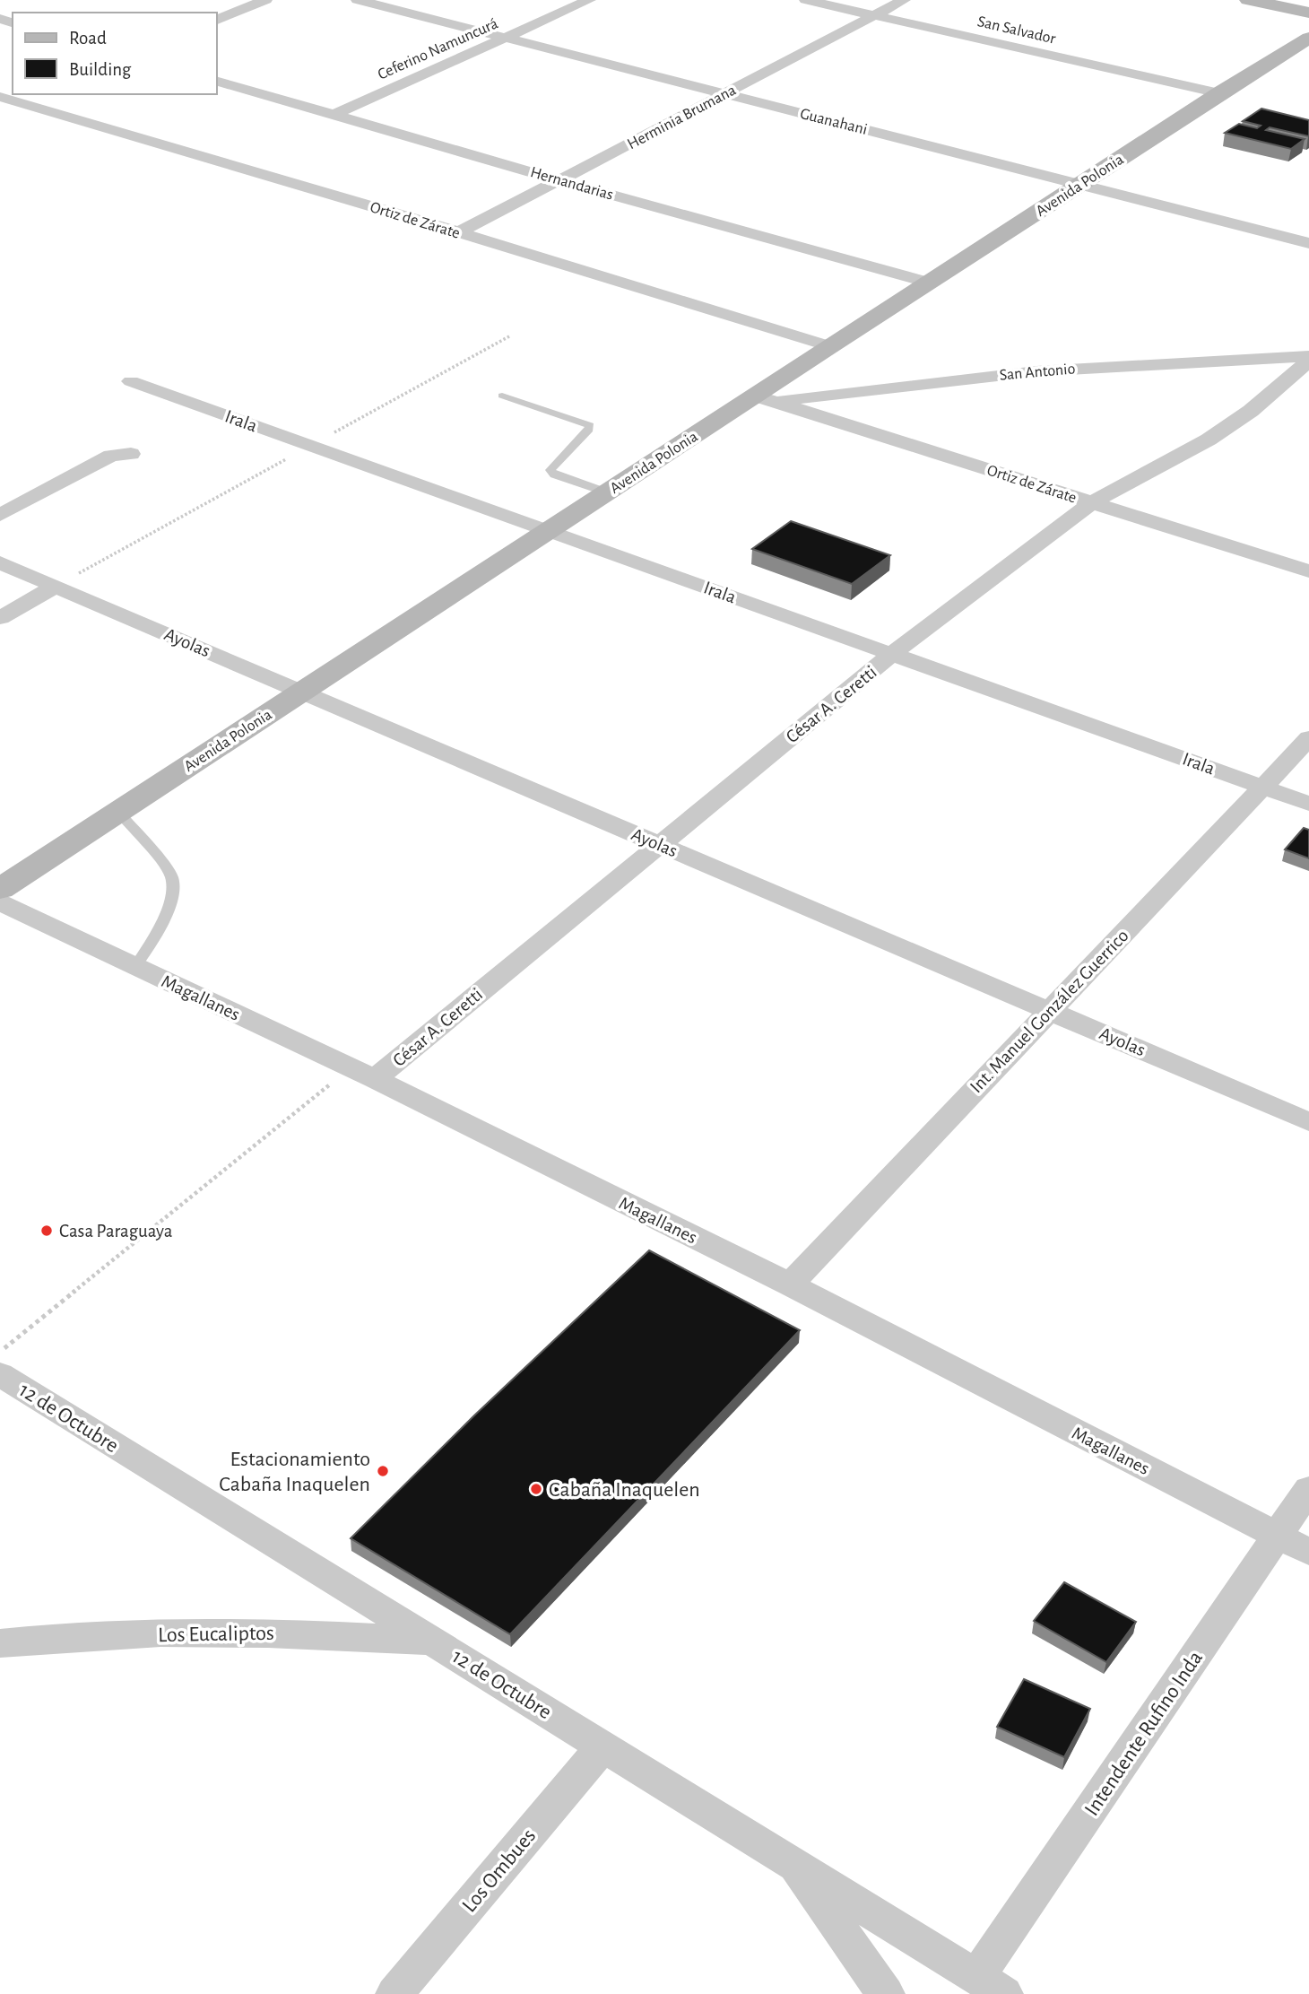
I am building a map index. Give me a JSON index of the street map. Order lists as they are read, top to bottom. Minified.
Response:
{"streets":{"main road":["Avenida Polonia"],"street":["San Salvador","Ceferino Namuncurá","Herminia Brumana","Guanahani","Hernandarias","Ortiz de Zárate","San Antonio","Irala","Ayolas","César A. Ceretti","Magallanes","Int. Manuel González Guerrico","12 de Octubre","Los Eucaliptos","Intendente Rufino Inda","Los Ombues"]},"crossings":[["San Salvador","Herminia Brumana"],["San Salvador","Avenida Polonia"],["Ceferino Namuncurá","Guanahani"],["Ceferino Namuncurá","Hernandarias"],["Herminia Brumana","Guanahani"],["Herminia Brumana","Hernandarias"],["Herminia Brumana","Ortiz de Zárate"],["Guanahani","Avenida Polonia"],["Hernandarias","Avenida Polonia"],["Avenida Polonia","Ortiz de Zárate"],["Avenida Polonia","San Antonio"],["Avenida Polonia","Irala"],["Avenida Polonia","Ayolas"],["Ortiz de Zárate","San Antonio"],["Ortiz de Zárate","César A. Ceretti"],["San Antonio","César A. Ceretti"],["Irala","César A. Ceretti"],["Irala","Int. Manuel González Guerrico"],["Ayolas","César A. Ceretti"],["Ayolas","Int. Manuel González Guerrico"],["César A. Ceretti","Magallanes"],["Magallanes","Int. Manuel González Guerrico"],["Magallanes","Intendente Rufino Inda"],["12 de Octubre","Los Eucaliptos"],["12 de Octubre","Intendente Rufino Inda"],["12 de Octubre","Los Ombues"]],"places":["Casa Paraguaya","Estacionamiento Cabaña Inaquelen","Cabaña Inaquelen"],"legend":["Road","Building"]}
